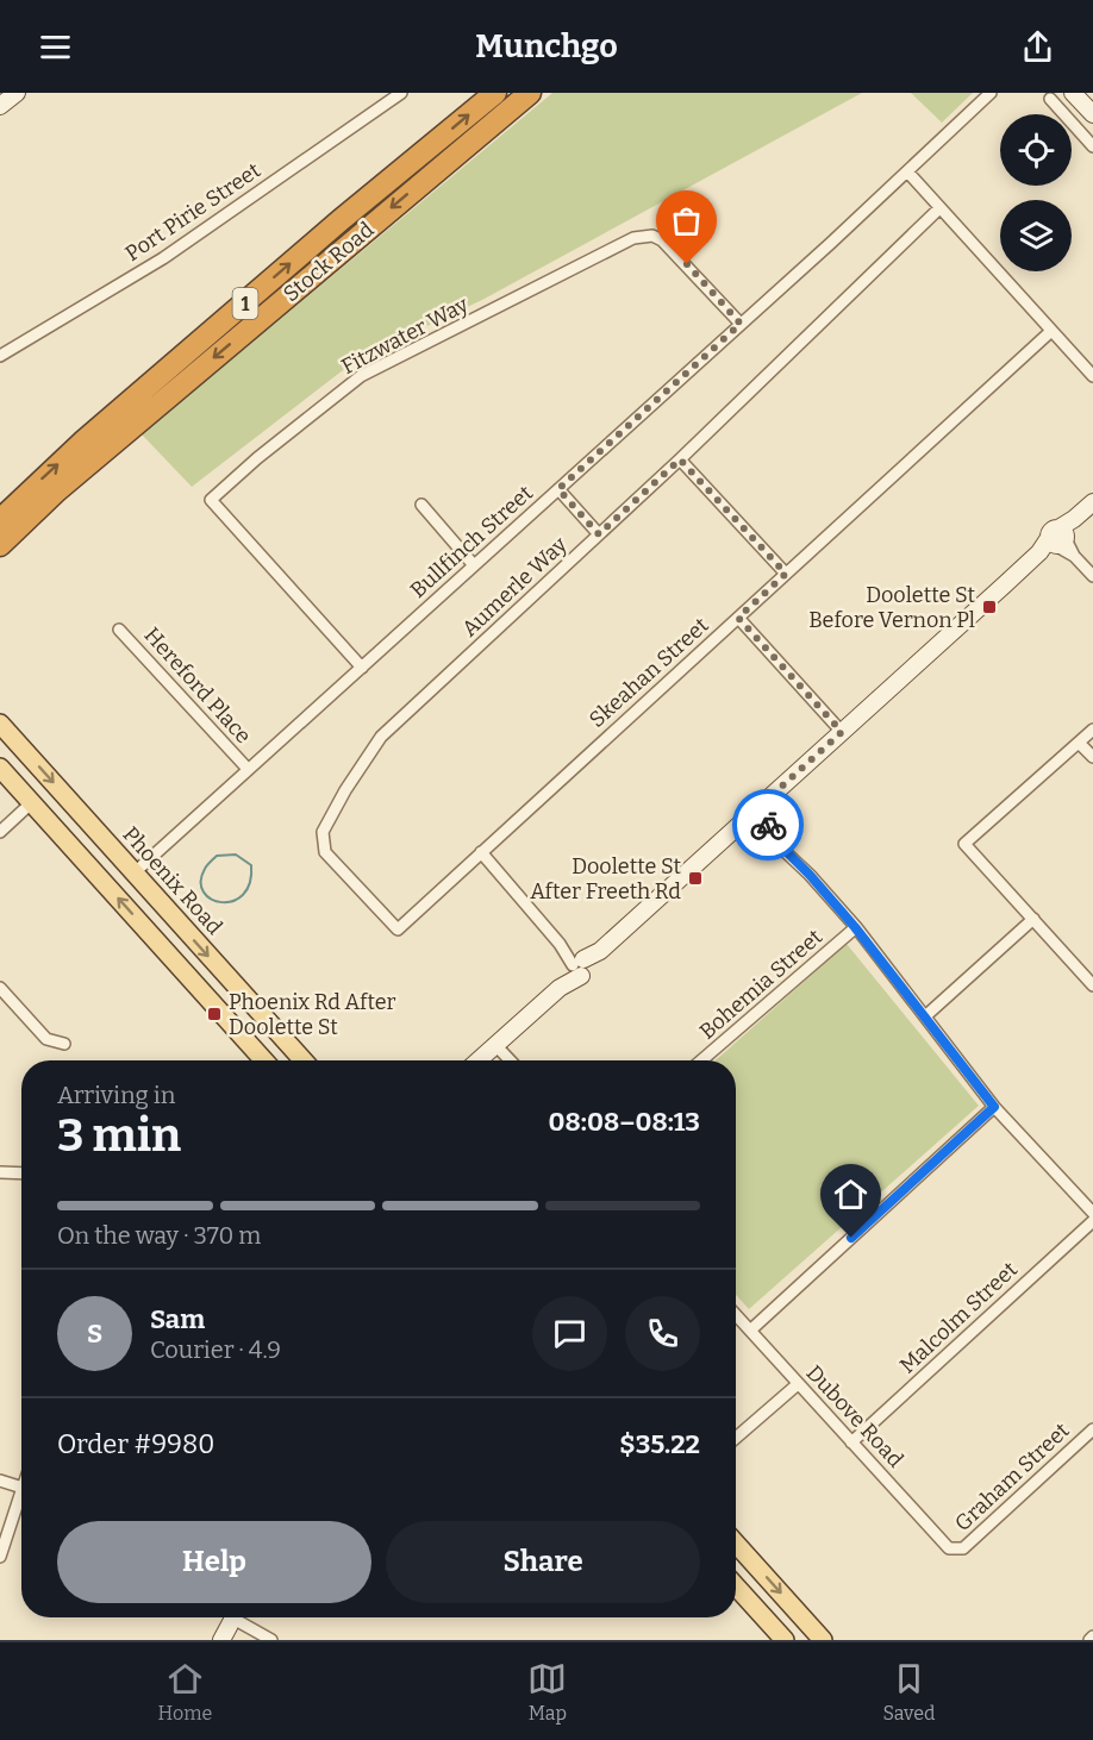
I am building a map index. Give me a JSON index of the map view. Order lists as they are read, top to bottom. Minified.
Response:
{"streets":{"highway":["Stock Road","1"],"main road":["Phoenix Road"],"street":["Port Pirie Street","Fitzwater Way","Bullfinch Street","Aumerle Way","Skeahan Street","Hereford Place","Bohemia Street","Malcolm Street","Dubove Road","Graham Street"]},"crossings":[["Fitzwater Way","Bullfinch Street"],["Bullfinch Street","Hereford Place"],["Bullfinch Street","Phoenix Road"],["Aumerle Way","Skeahan Street"],["Malcolm Street","Dubove Road"],["Dubove Road","Graham Street"]],"places":{"transit":["Doolette St Before Vernon Pl","Doolette St After Freeth Rd","Phoenix Rd After Doolette St"]},"page":{"header":"Munchgo","heading":["3 min","Arriving in","08:08–08:13"],"panel":["Sam","Courier · 4.9","Order #9980","$35.22"],"bar":"On the way · 370 m","round":"S","buttons":["Help","Share"],"tabs":["Home","Map","Saved"]}}
